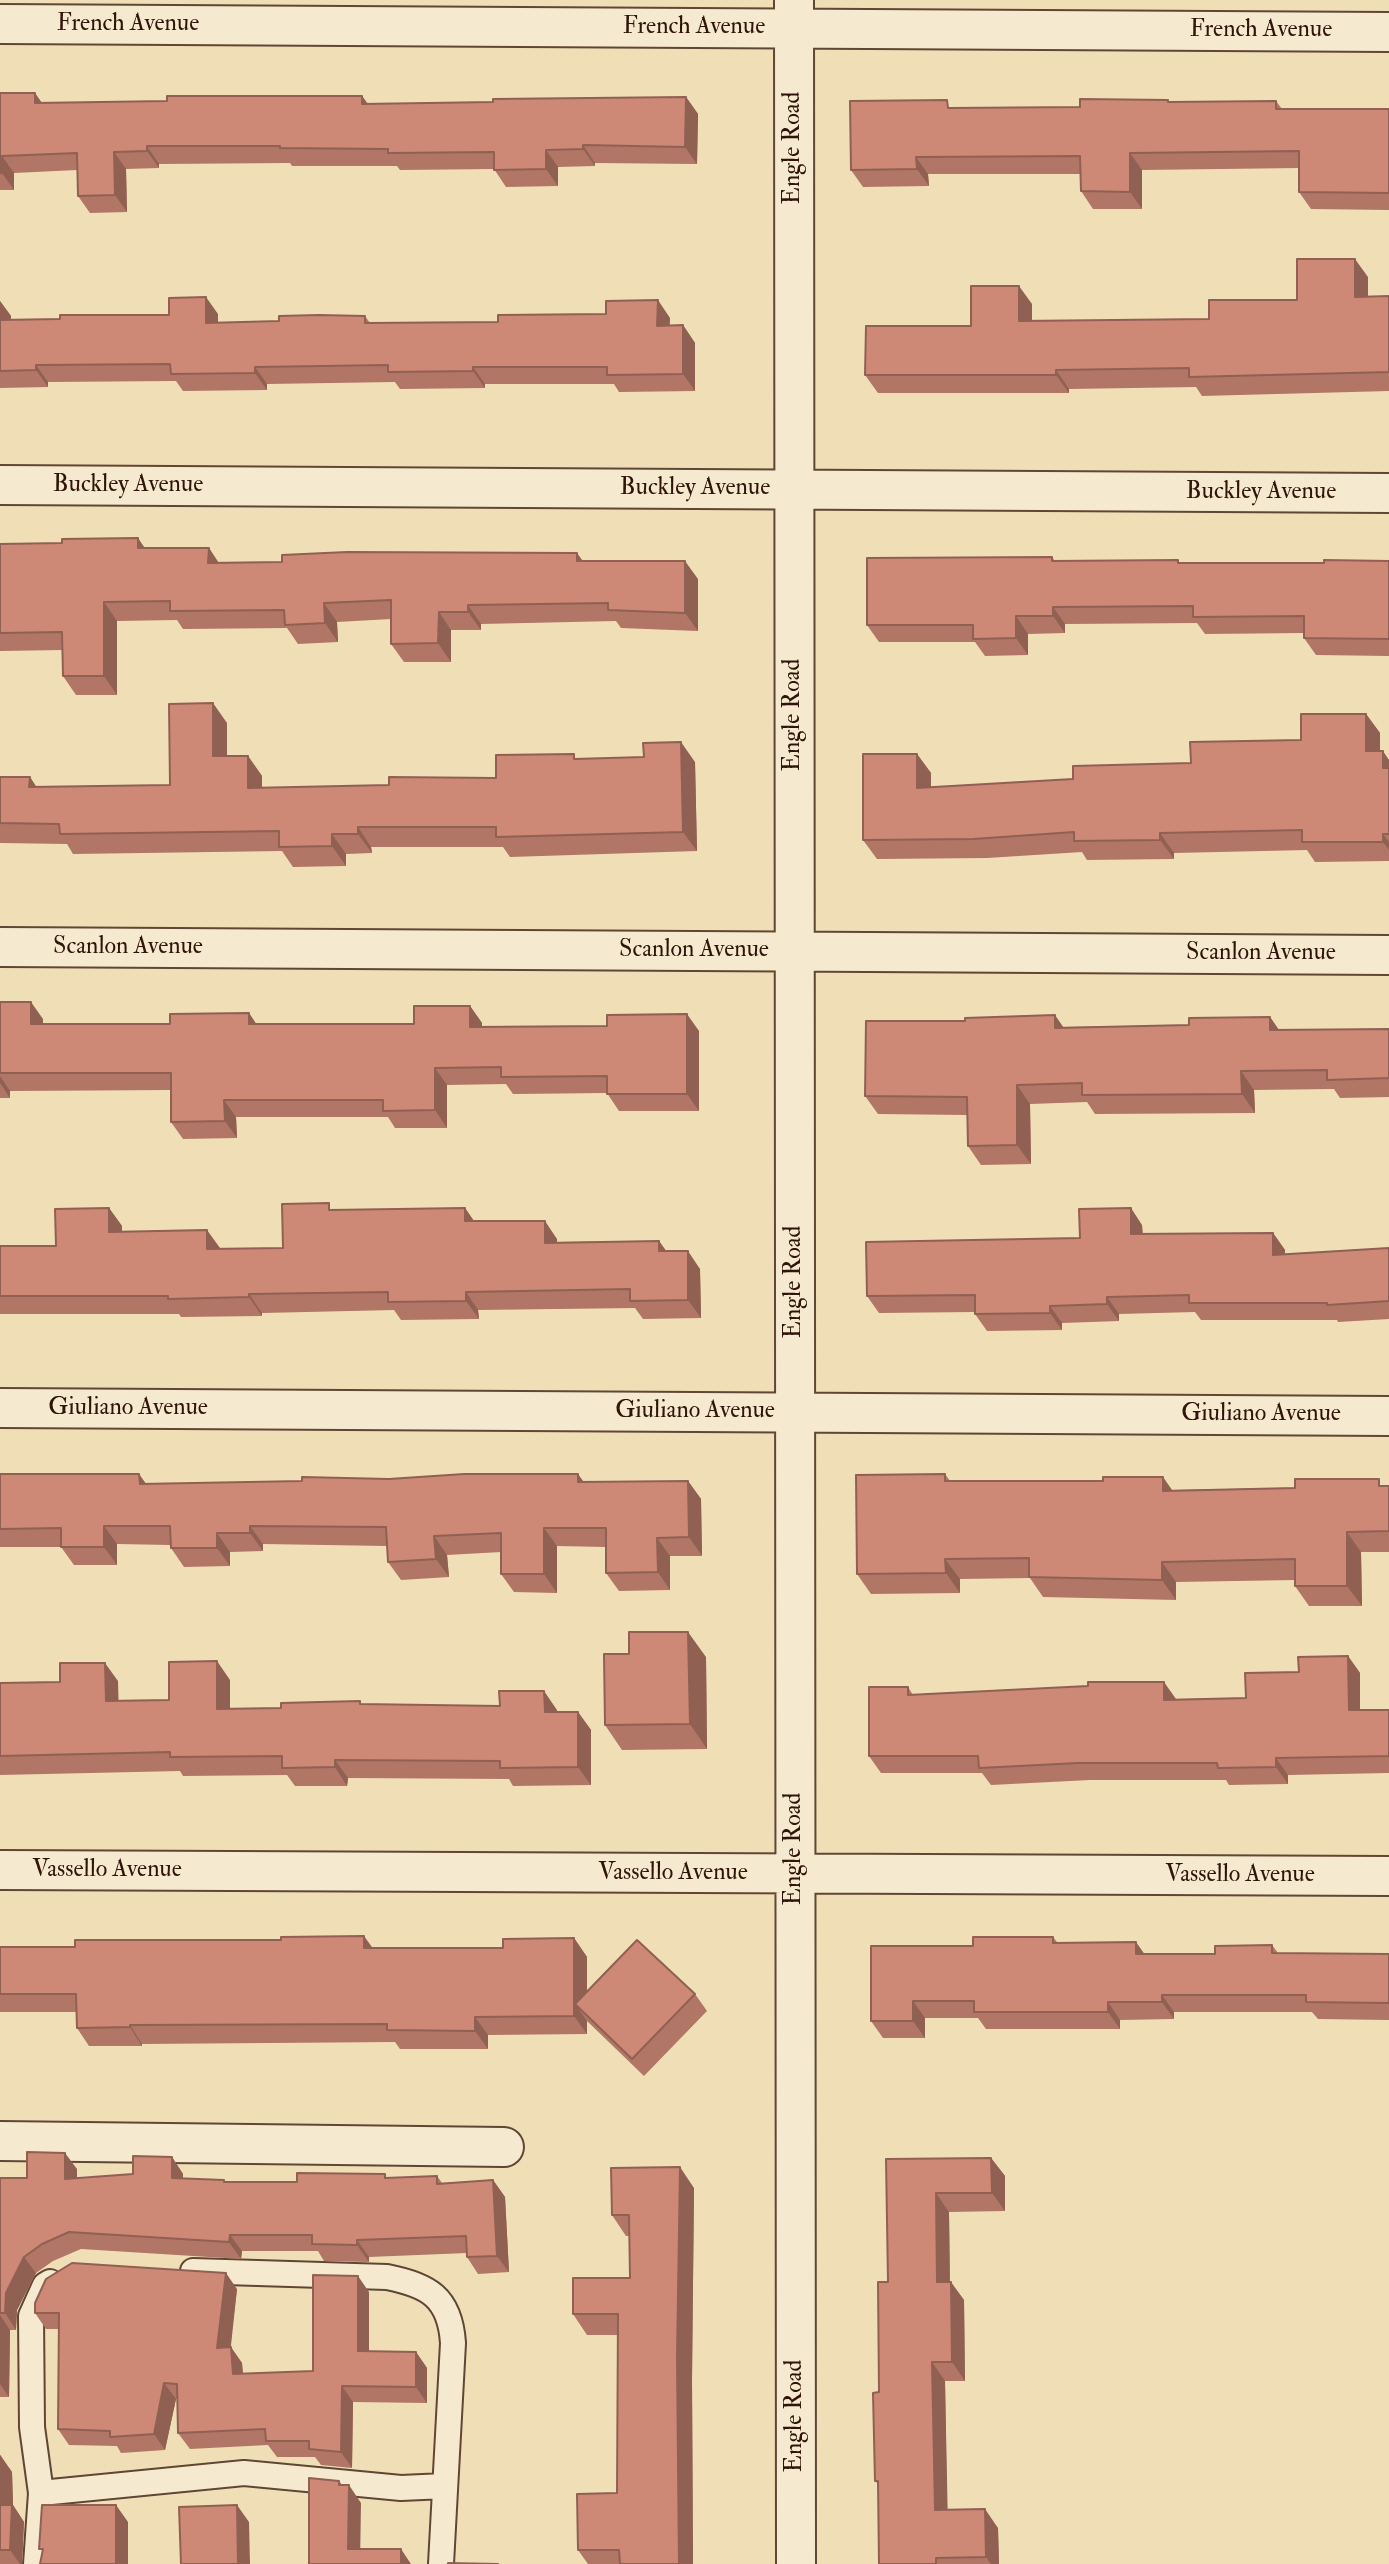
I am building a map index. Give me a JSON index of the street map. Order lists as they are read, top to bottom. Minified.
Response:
{"streets":{"street":["French Avenue","Engle Road","Buckley Avenue","Scanlon Avenue","Giuliano Avenue","Vassello Avenue"]},"crossings":[["French Avenue","Engle Road"],["Engle Road","Buckley Avenue"],["Engle Road","Scanlon Avenue"],["Engle Road","Giuliano Avenue"],["Engle Road","Vassello Avenue"]]}
